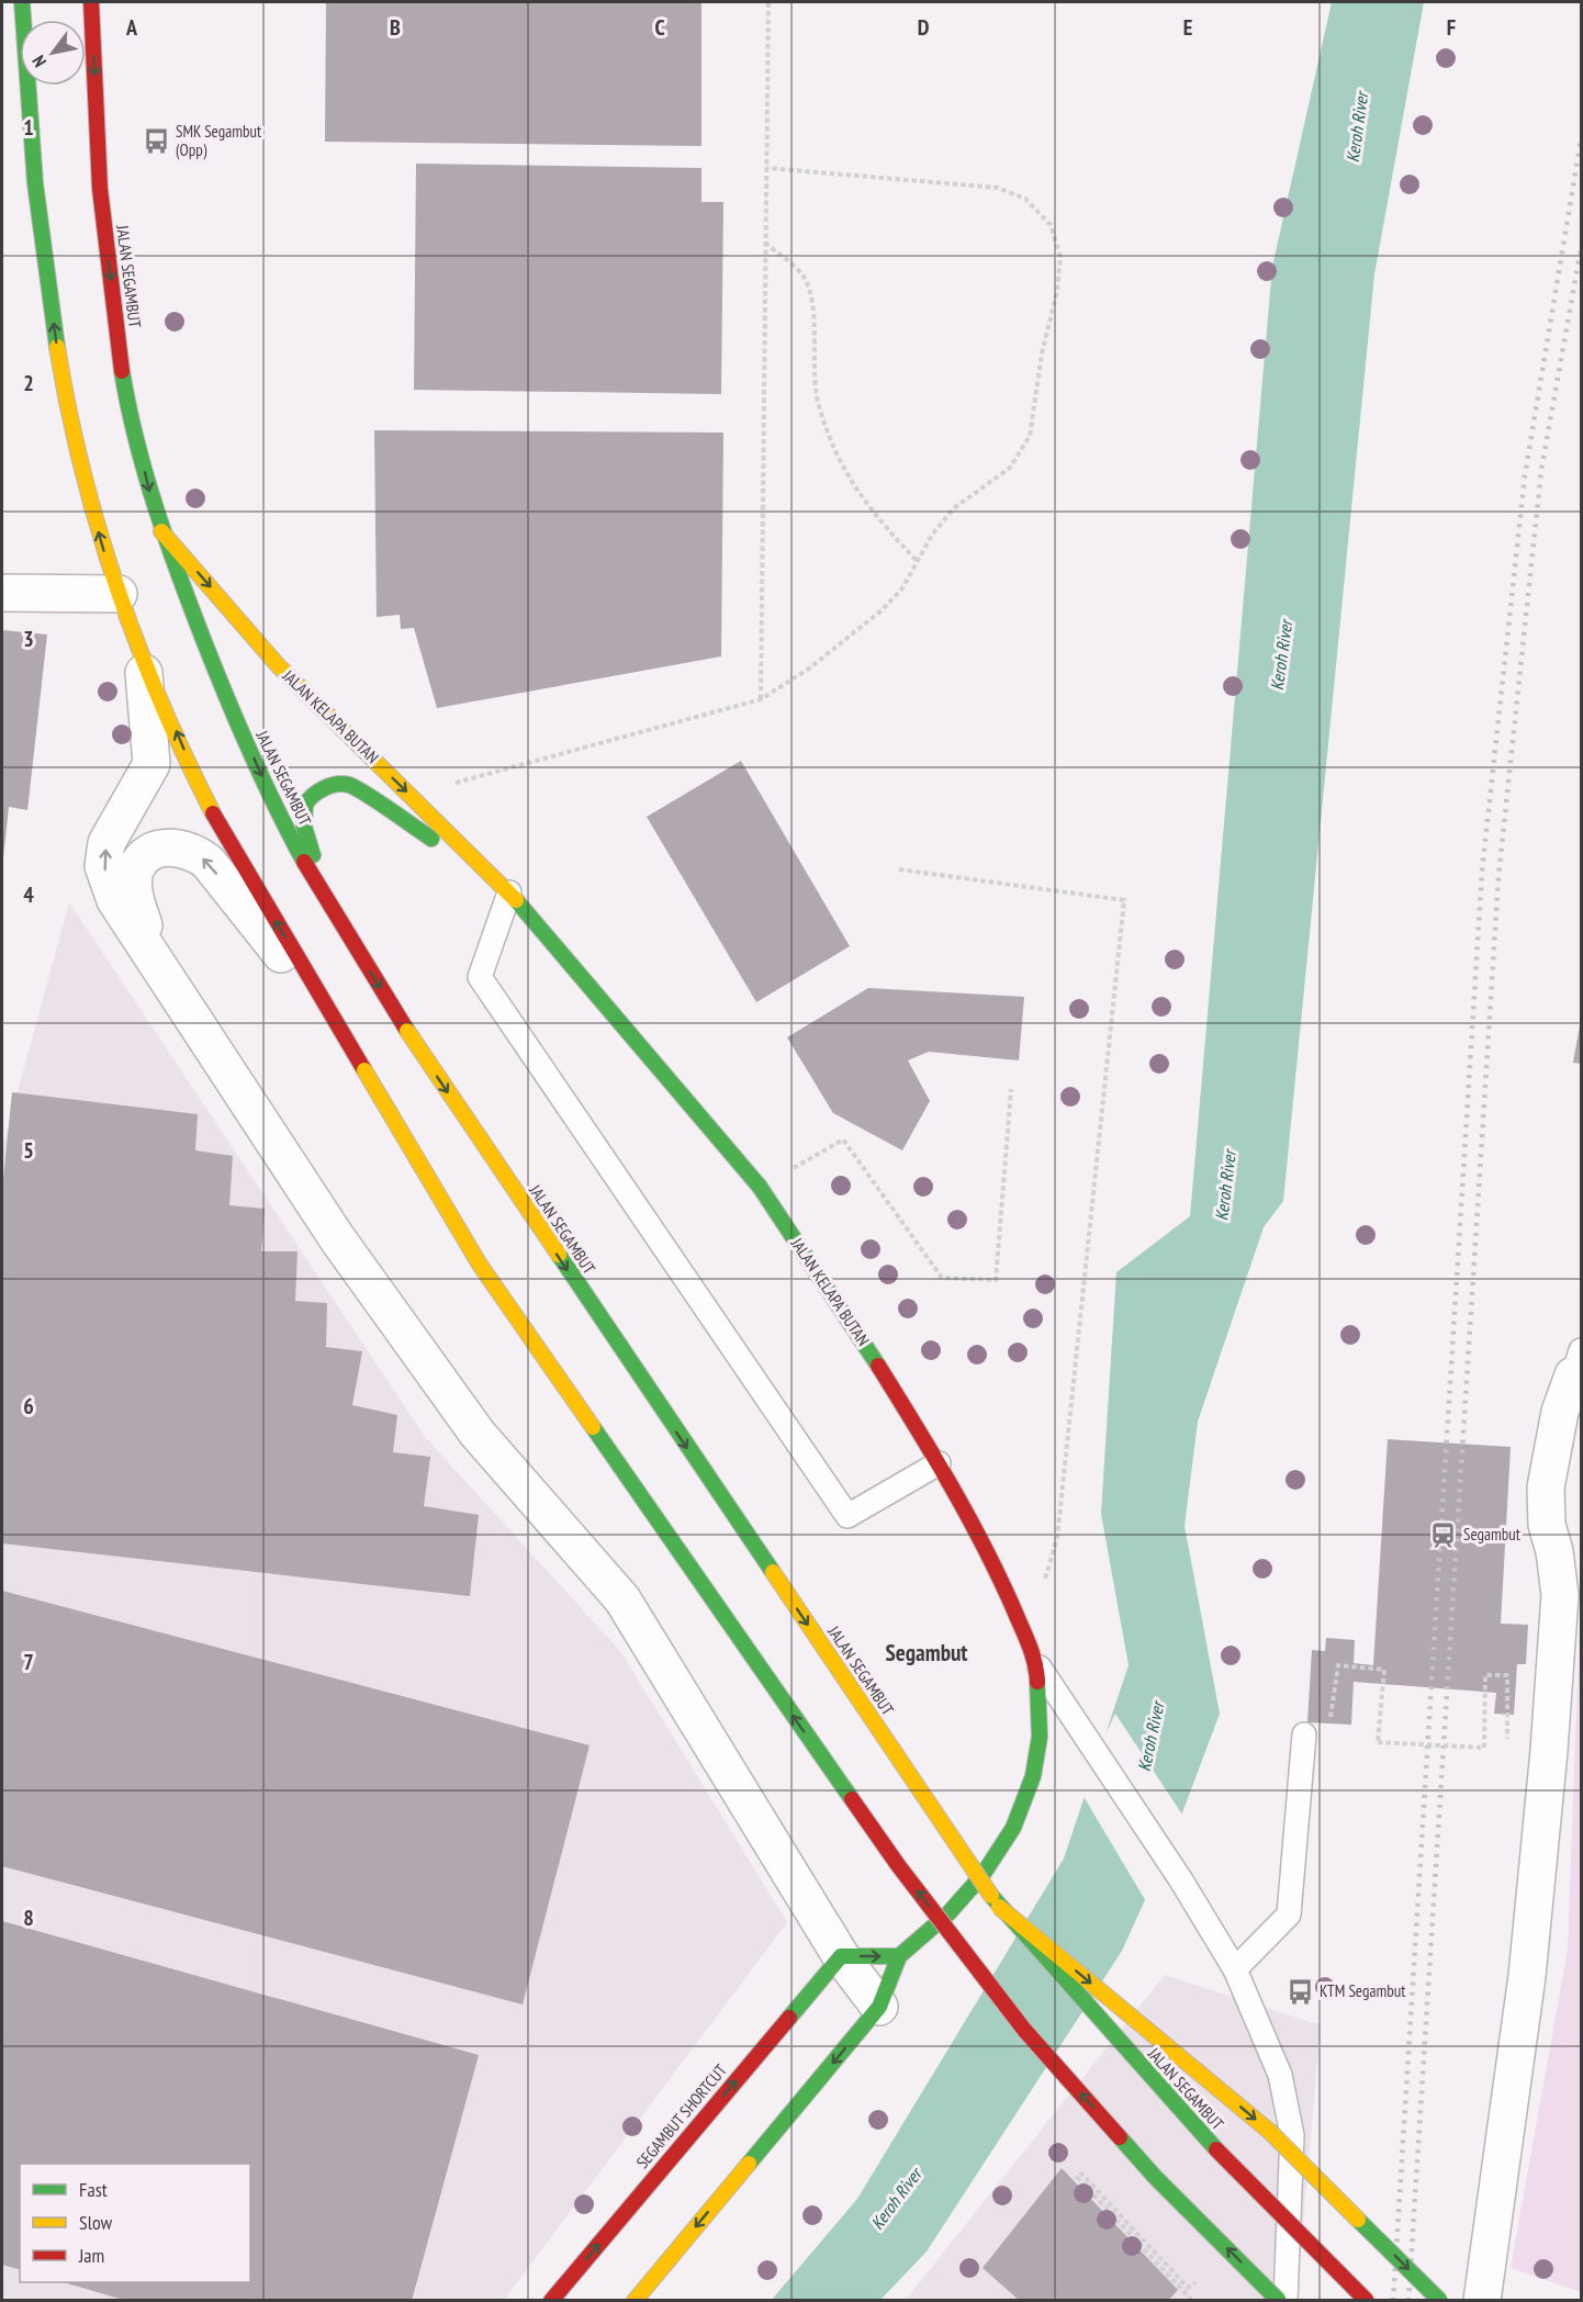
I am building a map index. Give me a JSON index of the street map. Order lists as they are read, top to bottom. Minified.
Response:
{"streets":{"main road":["JALAN SEGAMBUT","JALAN KELAPA BUTAN","SEGAMBUT SHORTCUT"]},"crossings":[["JALAN SEGAMBUT","JALAN KELAPA BUTAN"]],"districts":["Segambut"],"water":["Keroh River"],"places":{"bus stop":["SMK Segambut (Opp)","KTM Segambut"],"station":["Segambut"]},"legend":["Fast","Slow","Jam"],"north":"bottom left","grid":{"columns":["A","B","C","D","E","F"],"rows":["1","2","3","4","5","6","7","8"]}}
